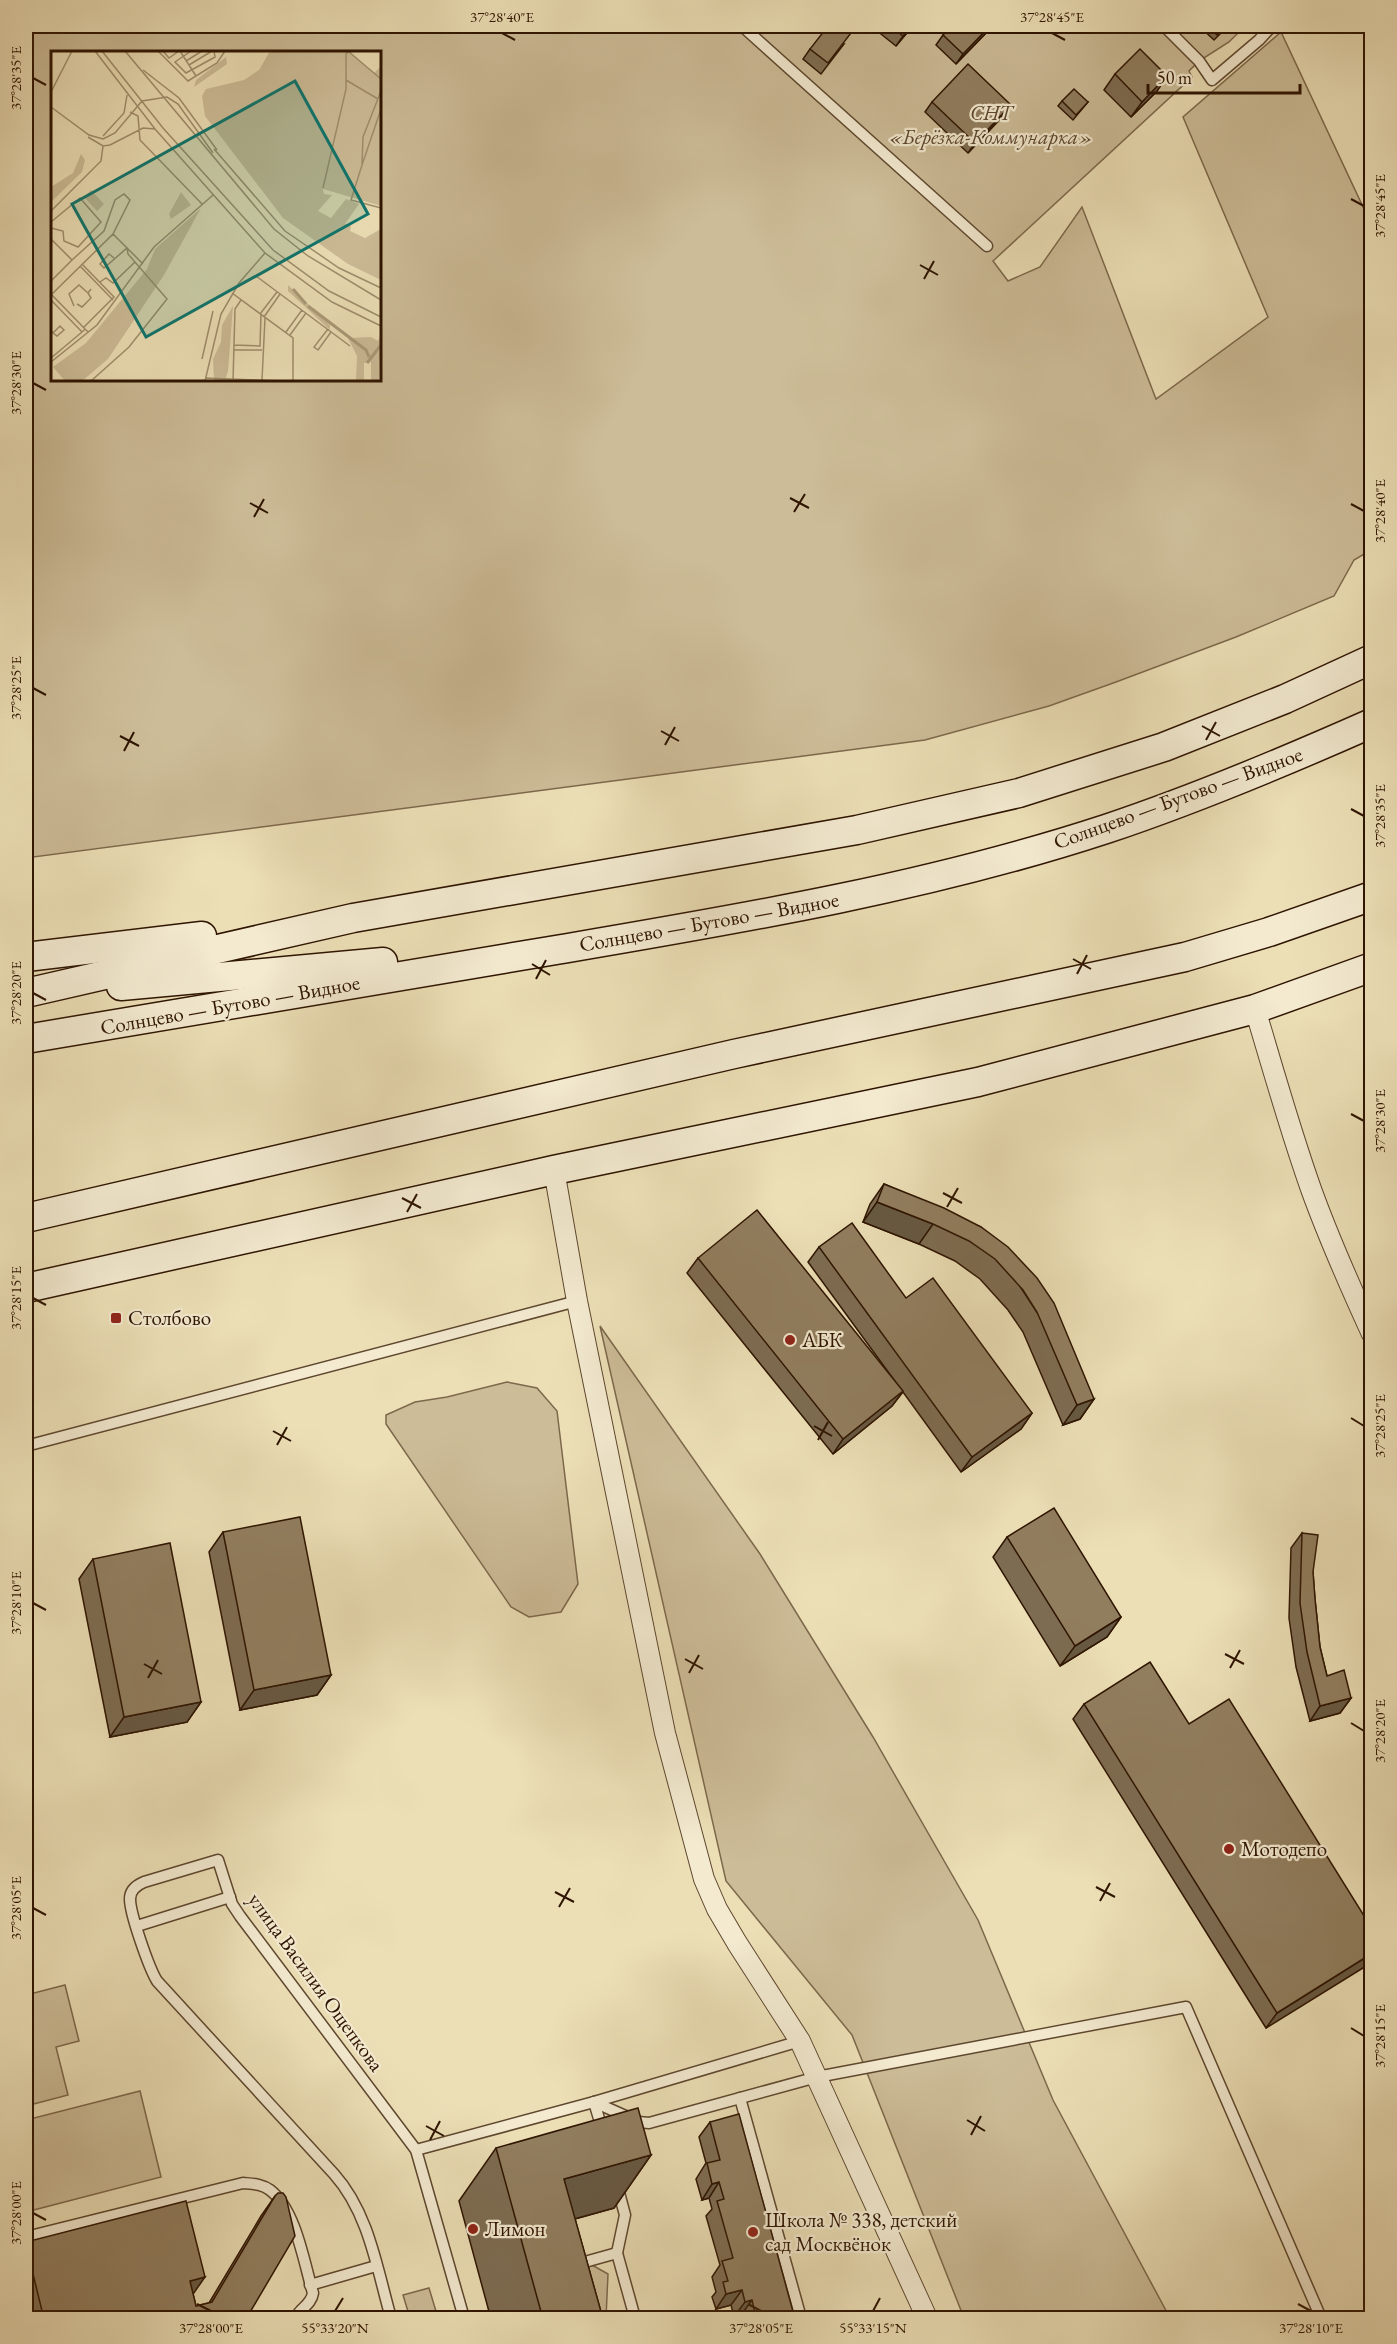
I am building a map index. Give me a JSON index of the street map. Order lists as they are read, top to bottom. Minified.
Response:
{"streets":{"main road":["Солнцево — Бутово — Видное"],"lane":["улица Василия Ощепкова"]},"parks":["СНТ «Берёзка-Коммунарка»"],"places":{"transit":["Столбово"],"other":["АБК","Мотодепо","Лимон","Школа № 338, детский сад Москвёнок"]},"scale_bar":"50 m","coordinates":["37°28'40\"E","37°28'45\"E","37°28'35\"E","37°28'30\"E","37°28'25\"E","37°28'20\"E","37°28'15\"E","37°28'10\"E","37°28'05\"E","37°28'00\"E","55°33'20\"N","55°33'15\"N"]}
